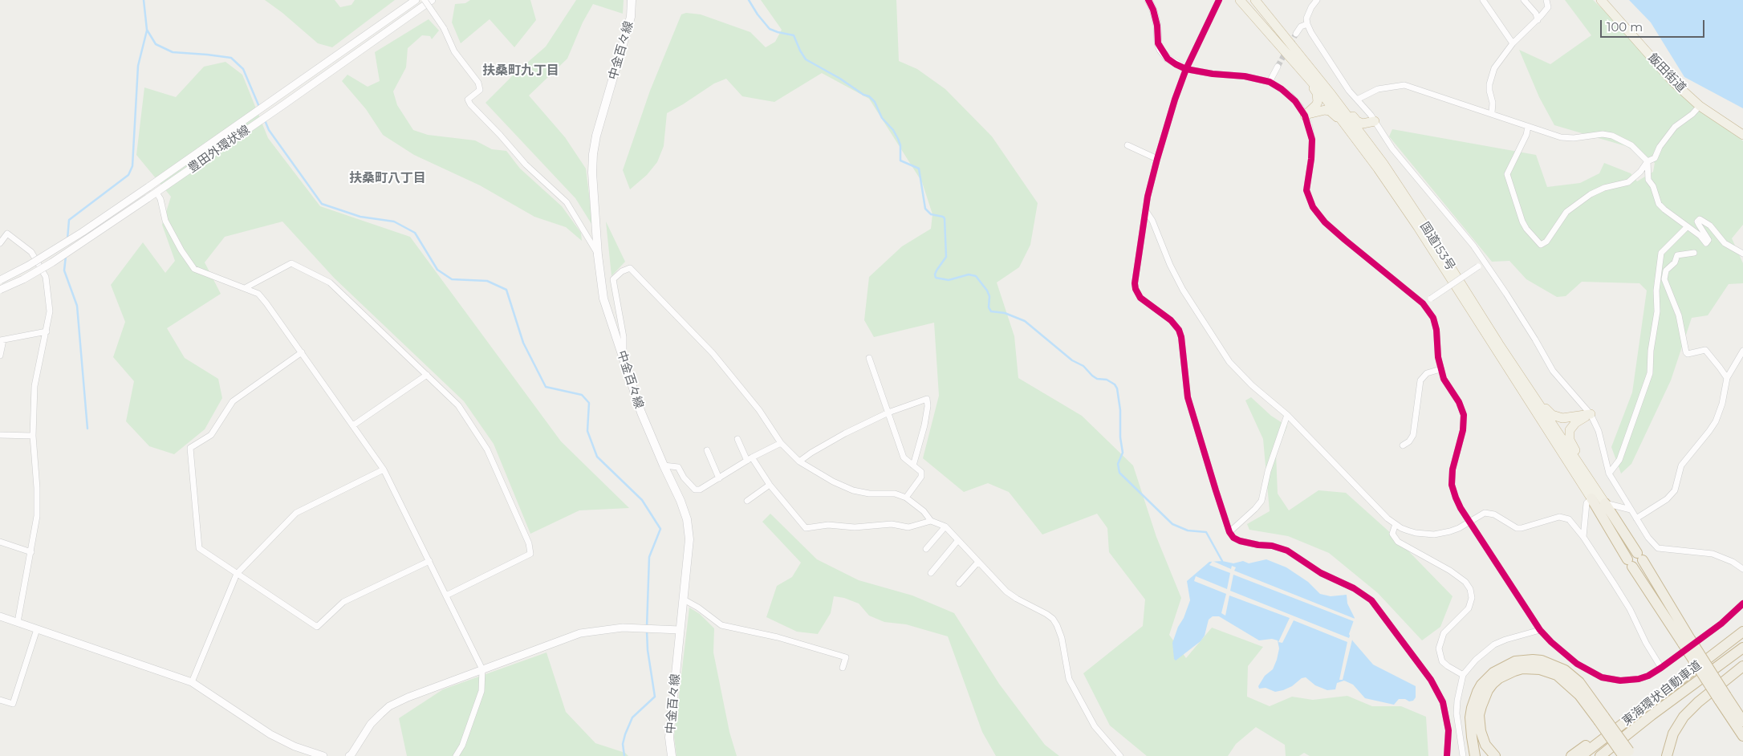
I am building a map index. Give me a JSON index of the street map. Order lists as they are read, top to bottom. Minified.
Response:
{"streets":{"highway":["飯田街道","国道153号","東海環状自動車道"],"main road":["中金百々線"],"street":["豊田外環状線"]},"districts":["扶桑町九丁目","扶桑町八丁目"],"scale_bar":"100 m"}
